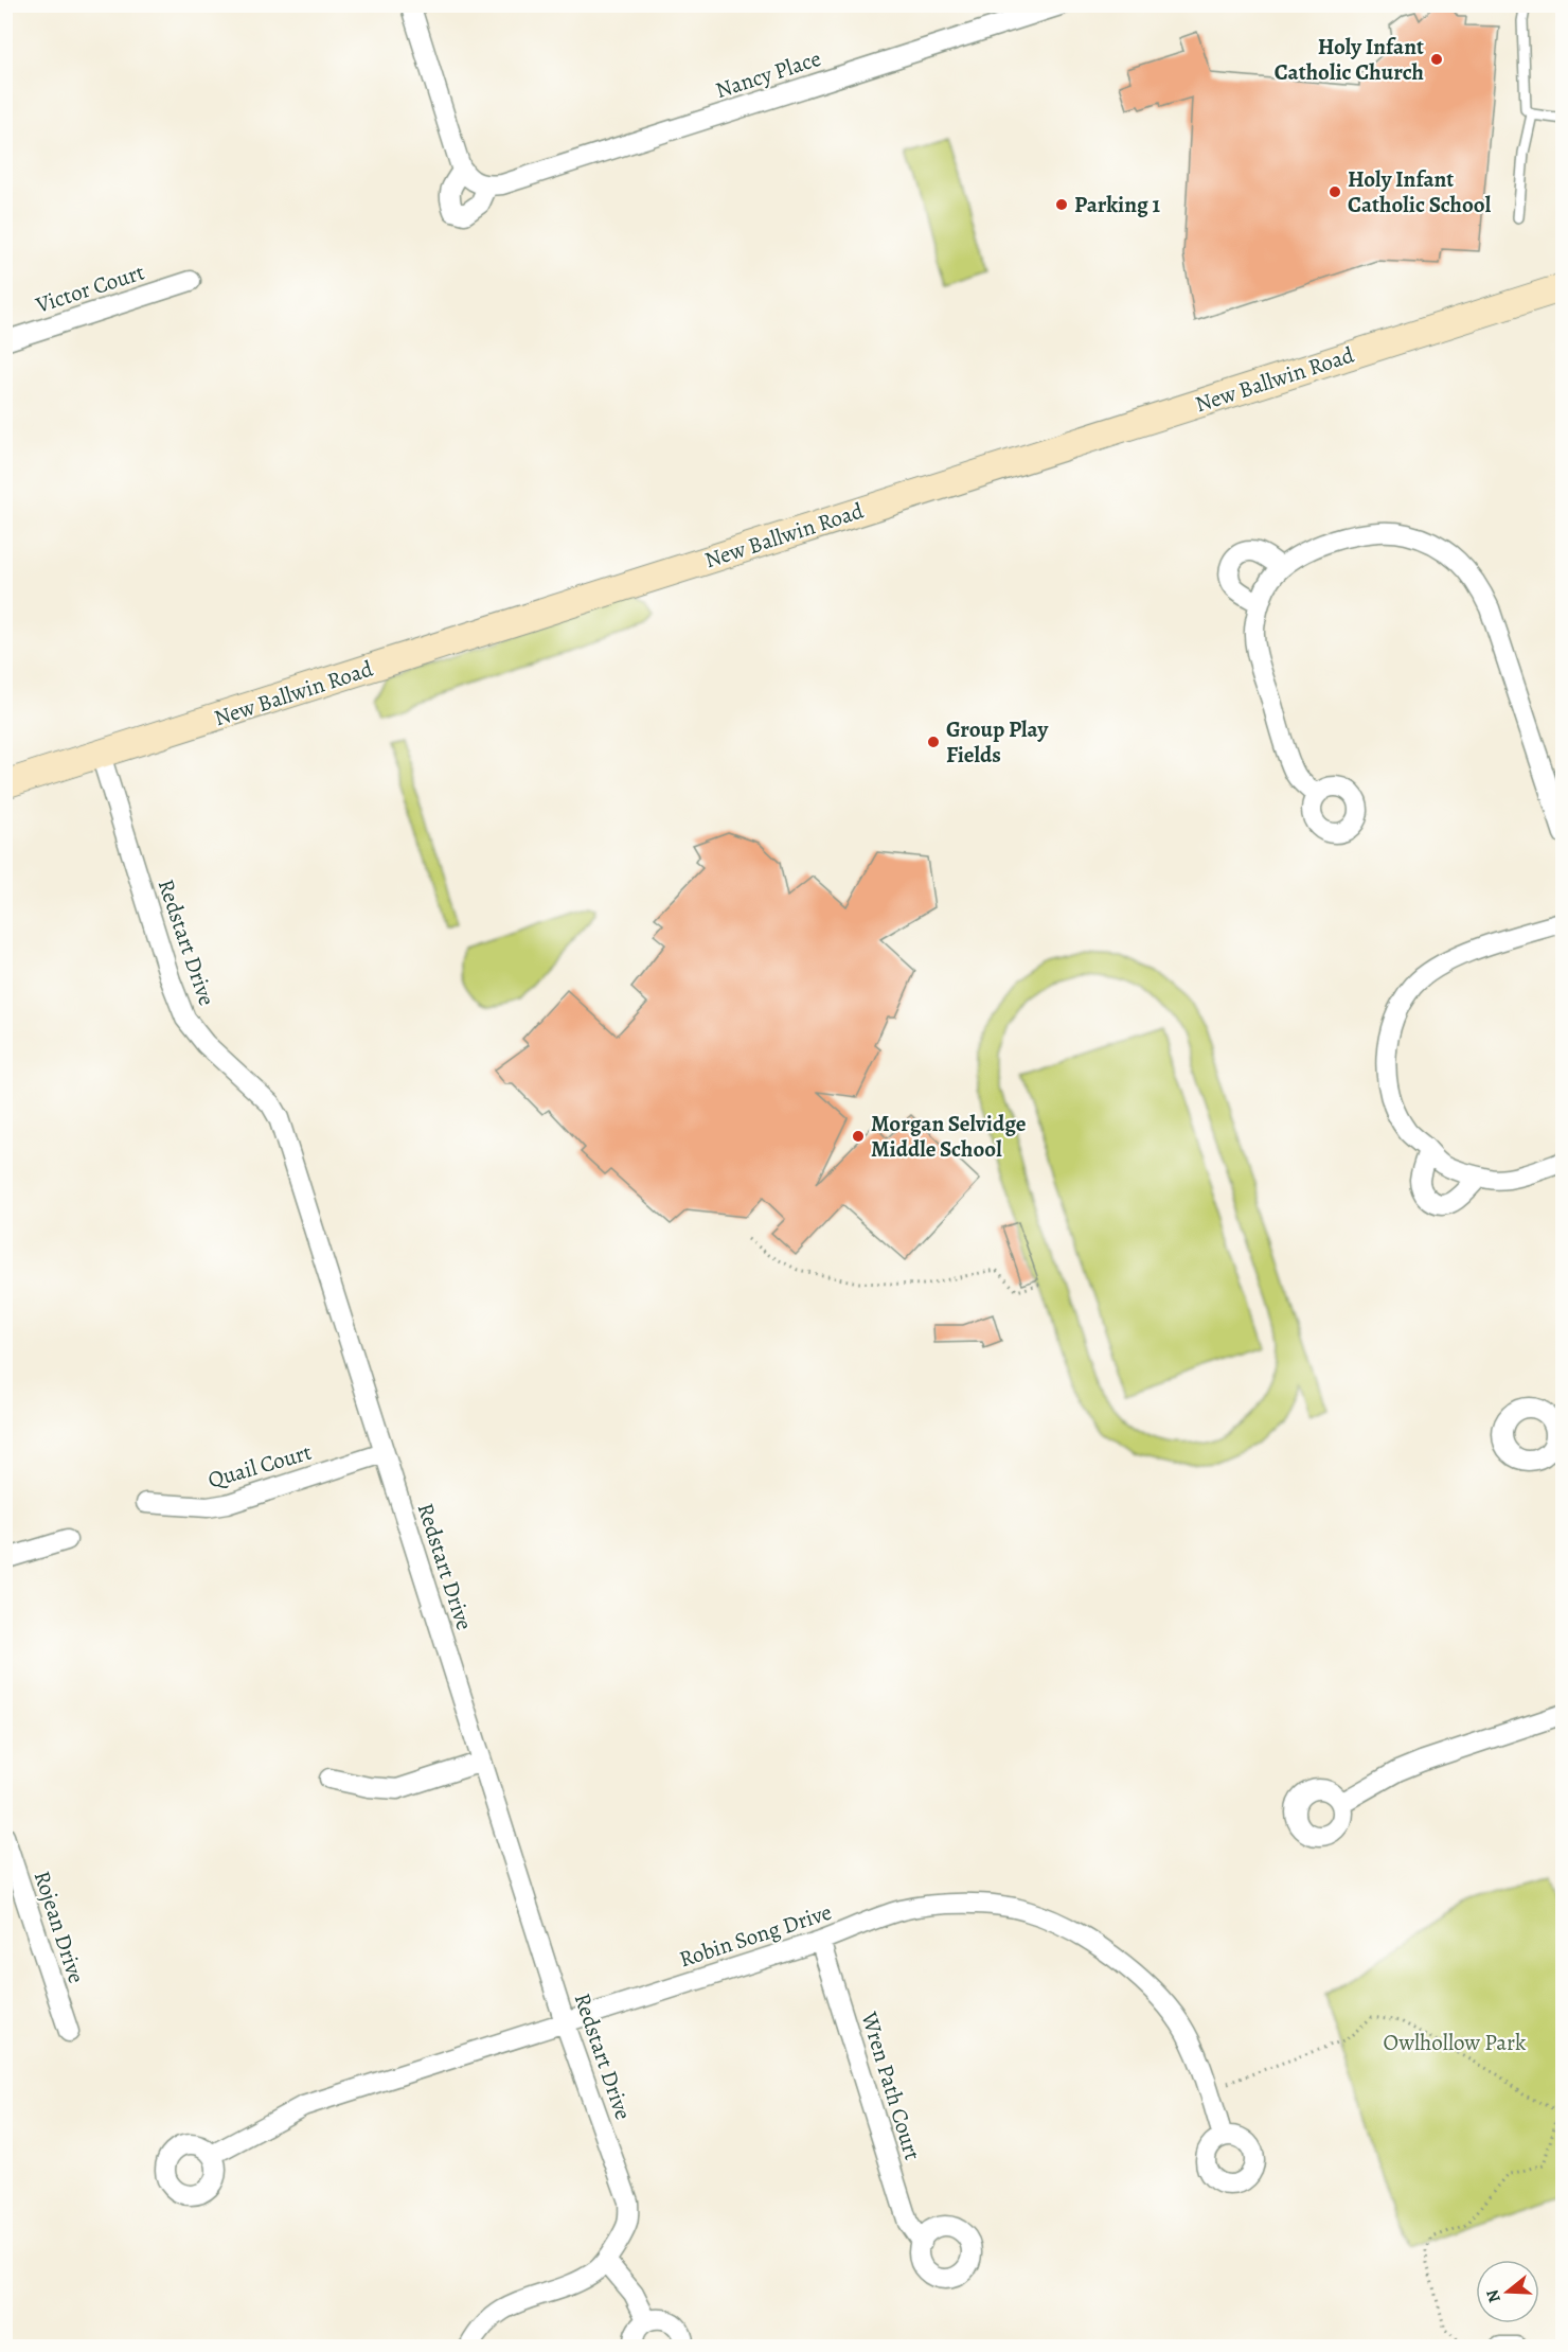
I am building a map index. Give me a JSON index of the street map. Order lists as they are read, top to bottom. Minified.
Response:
{"streets":{"main road":["New Ballwin Road"],"street":["Nancy Place","Victor Court","Redstart Drive","Quail Court","Rojean Drive","Robin Song Drive","Wren Path Court"]},"crossings":[["New Ballwin Road","Redstart Drive"],["Redstart Drive","Quail Court"],["Redstart Drive","Robin Song Drive"],["Robin Song Drive","Wren Path Court"]],"parks":["Owlhollow Park"],"places":["Holy Infant Catholic Church","Holy Infant Catholic School","Parking 1","Group Play Fields","Morgan Selvidge Middle School"],"north":"left"}
